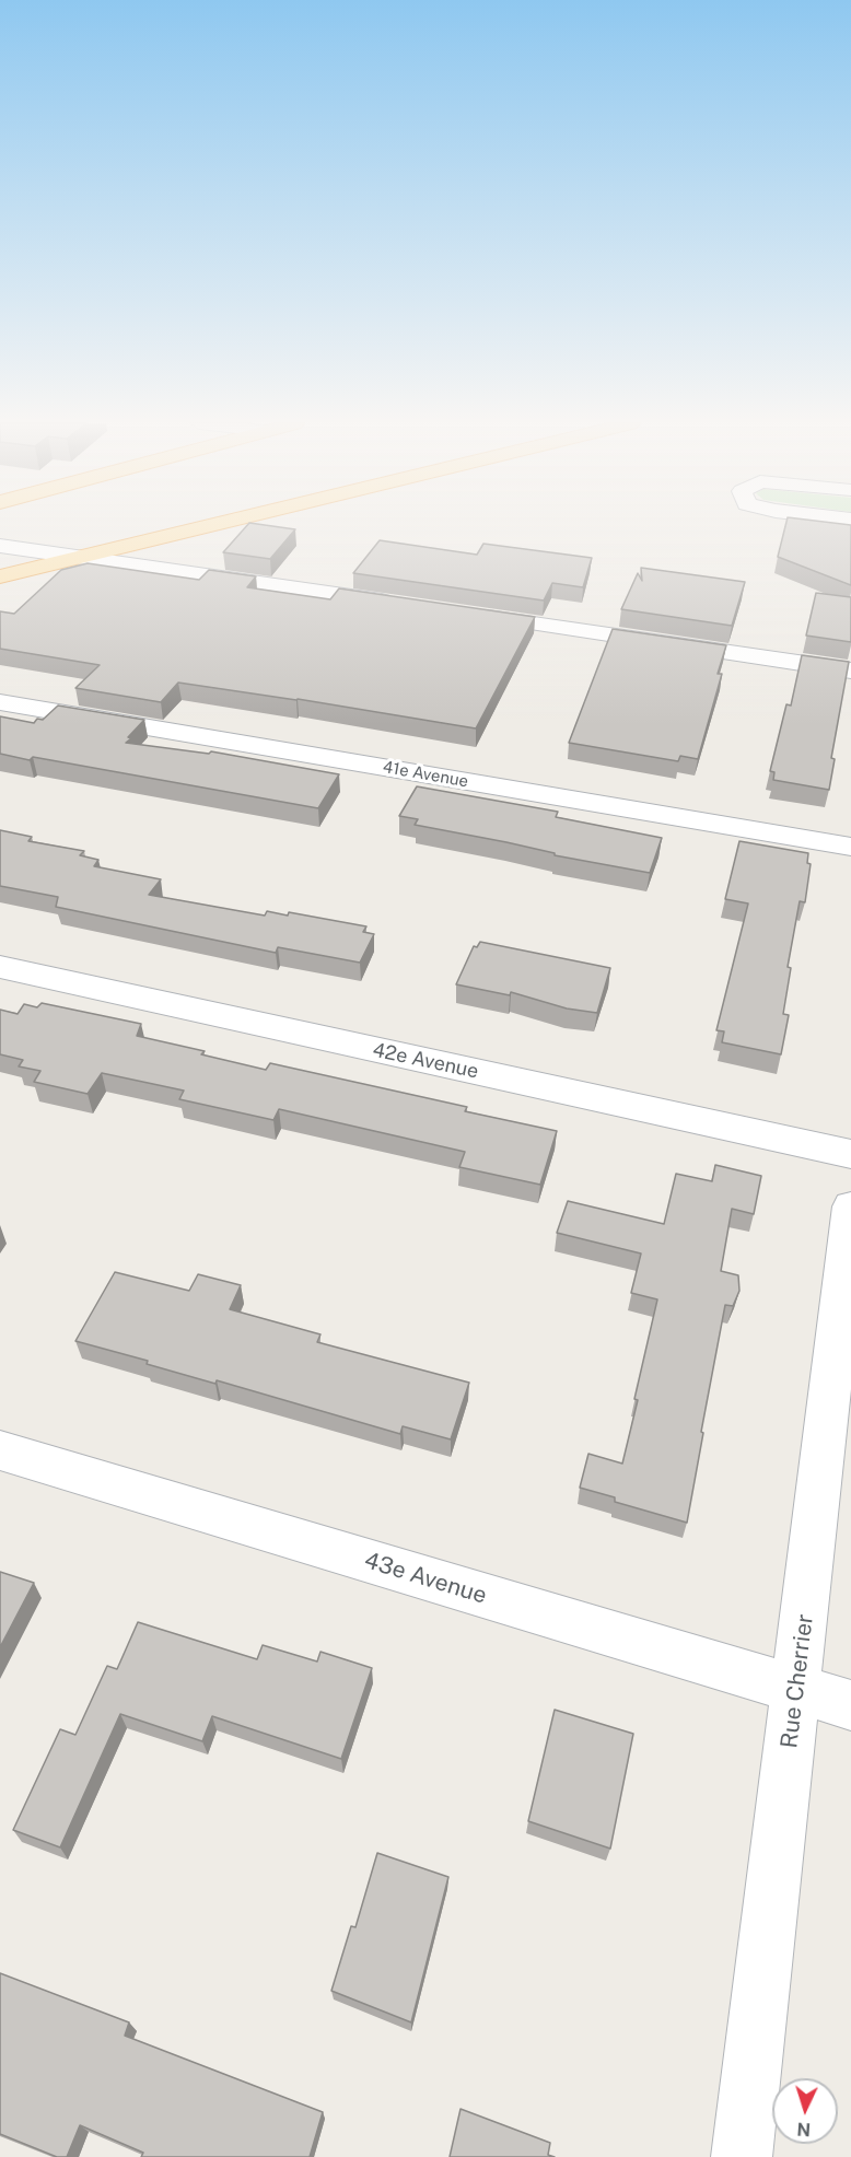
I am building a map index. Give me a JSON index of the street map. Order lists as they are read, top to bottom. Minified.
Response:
{"streets":{"street":["41e Avenue","42e Avenue","43e Avenue","Rue Cherrier"]},"crossings":[["43e Avenue","Rue Cherrier"]],"north":"bottom"}
